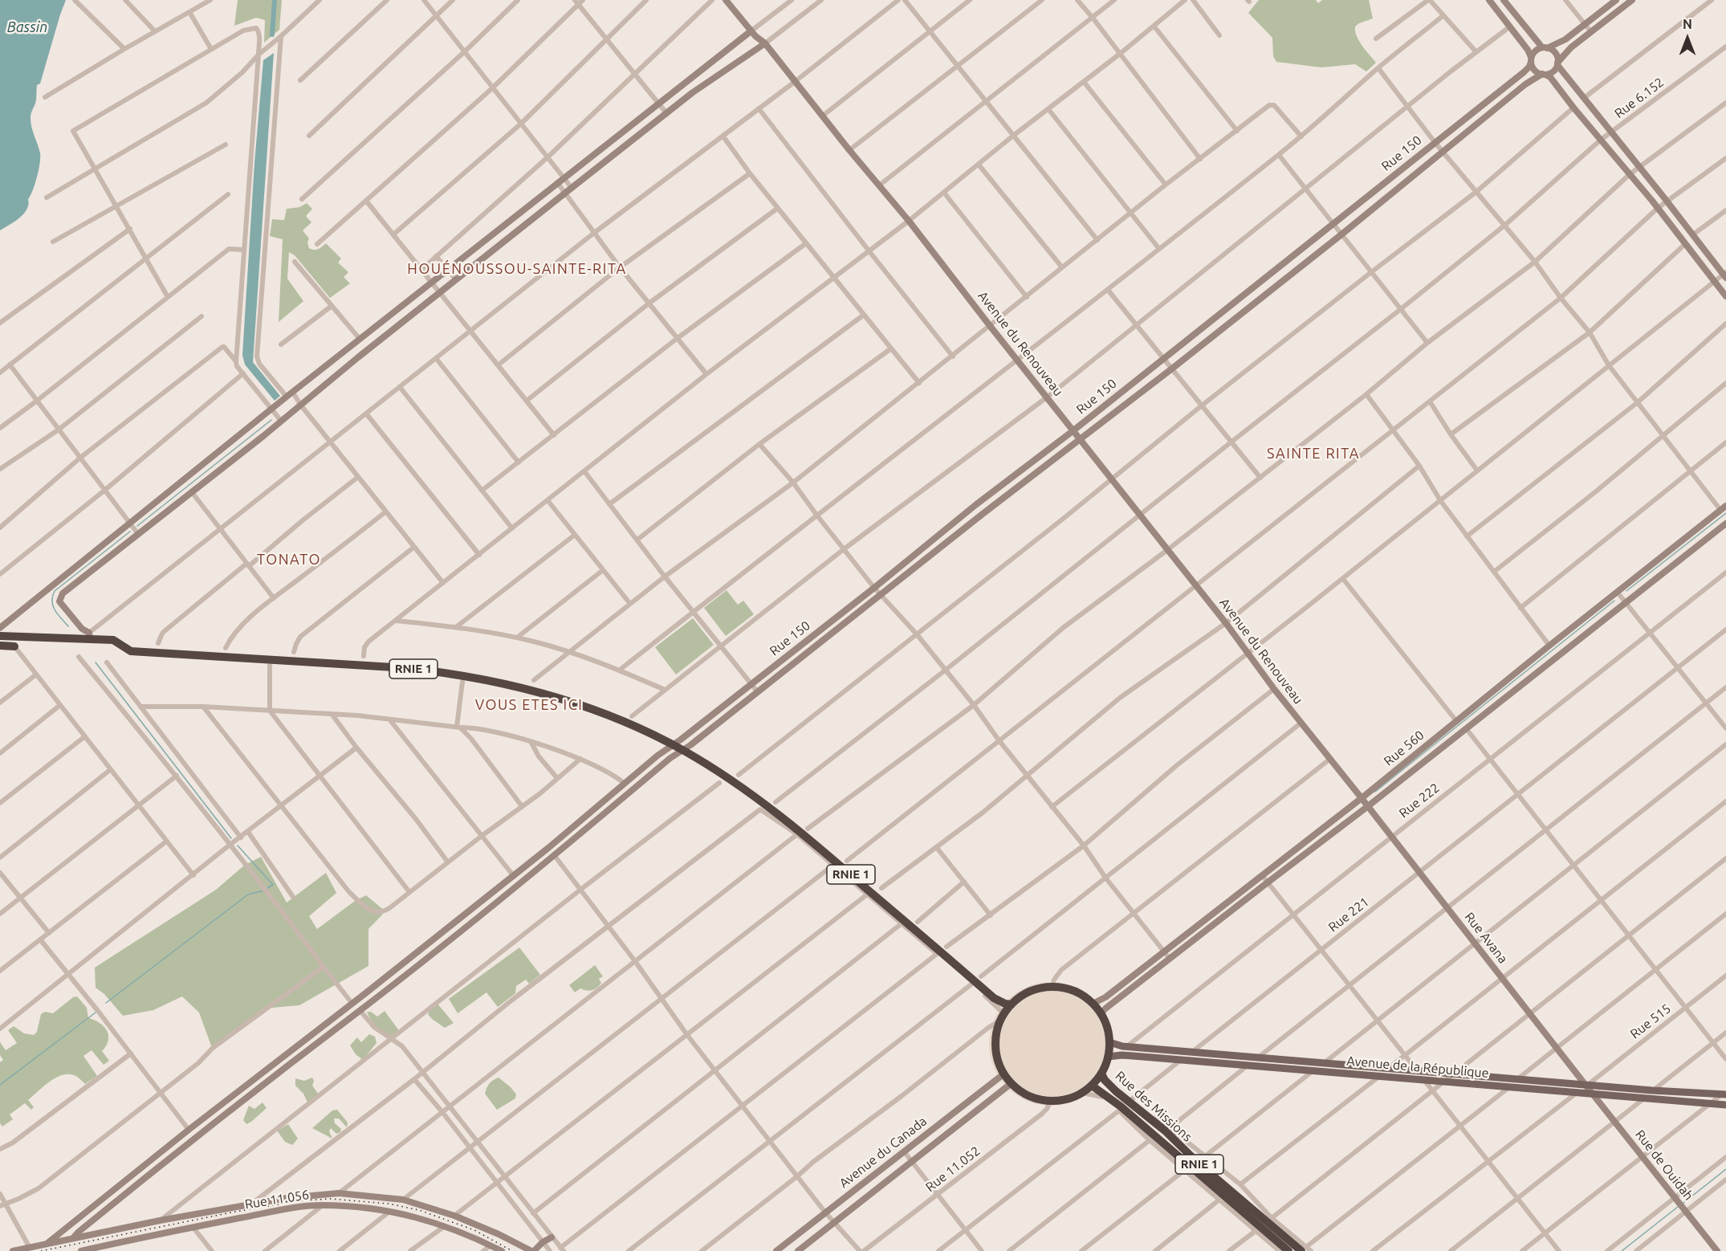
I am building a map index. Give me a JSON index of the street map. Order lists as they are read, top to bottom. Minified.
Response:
{"streets":{"highway":["RNIE 1","Rue des Missions"],"main road":["Rue 150","Avenue du Renouveau","Rue 560","Rue Avana","Avenue de la République","Avenue du Canada","Rue de Ouidah","Rue 11.056"],"street":["Rue 6.152","Rue 222","Rue 221","Rue 515","Rue 11.052"]},"crossings":[["Rue 6.152","Avenue du Renouveau"],["Rue 150","Avenue du Renouveau"],["Rue 150","RNIE 1"],["Avenue du Renouveau","Rue 560"],["Avenue du Renouveau","Rue Avana"],["RNIE 1","Rue 560"],["RNIE 1","Avenue de la République"],["RNIE 1","Rue des Missions"],["RNIE 1","Avenue du Canada"],["RNIE 1","Rue 11.052"],["Rue 560","Rue Avana"],["Rue 560","Avenue de la République"],["Rue 560","Rue des Missions"],["Rue 560","Avenue du Canada"],["Rue 560","Rue 11.052"],["Rue 222","Rue Avana"],["Rue 222","Avenue de la République"],["Rue 221","Rue Avana"],["Rue 221","Avenue de la République"],["Rue Avana","Rue 515"],["Rue Avana","Avenue de la République"],["Rue Avana","Rue de Ouidah"],["Rue 515","Avenue de la République"],["Avenue de la République","Rue des Missions"],["Avenue de la République","Avenue du Canada"],["Avenue de la République","Rue de Ouidah"],["Avenue de la République","Rue 11.052"],["Rue des Missions","Avenue du Canada"],["Rue des Missions","Rue 11.052"],["Avenue du Canada","Rue 11.052"]],"districts":["HOUÉNOUSSOU-SAINTE-RITA","SAINTE RITA","TONATO","VOUS ETES ICI"],"water":["Bassin"],"north":"top"}
